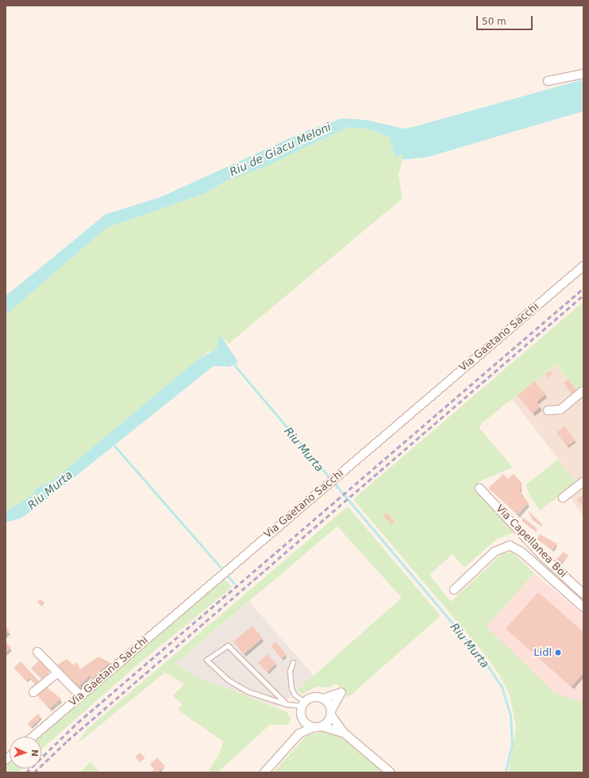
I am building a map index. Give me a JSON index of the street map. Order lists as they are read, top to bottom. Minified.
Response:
{"streets":{"street":["Via Gaetano Sacchi","Via Capellanea Boi"]},"water":["Riu de Giacu Meloni","Riu Murta"],"places":["Lidl"],"scale_bar":"50 m","north":"right"}
